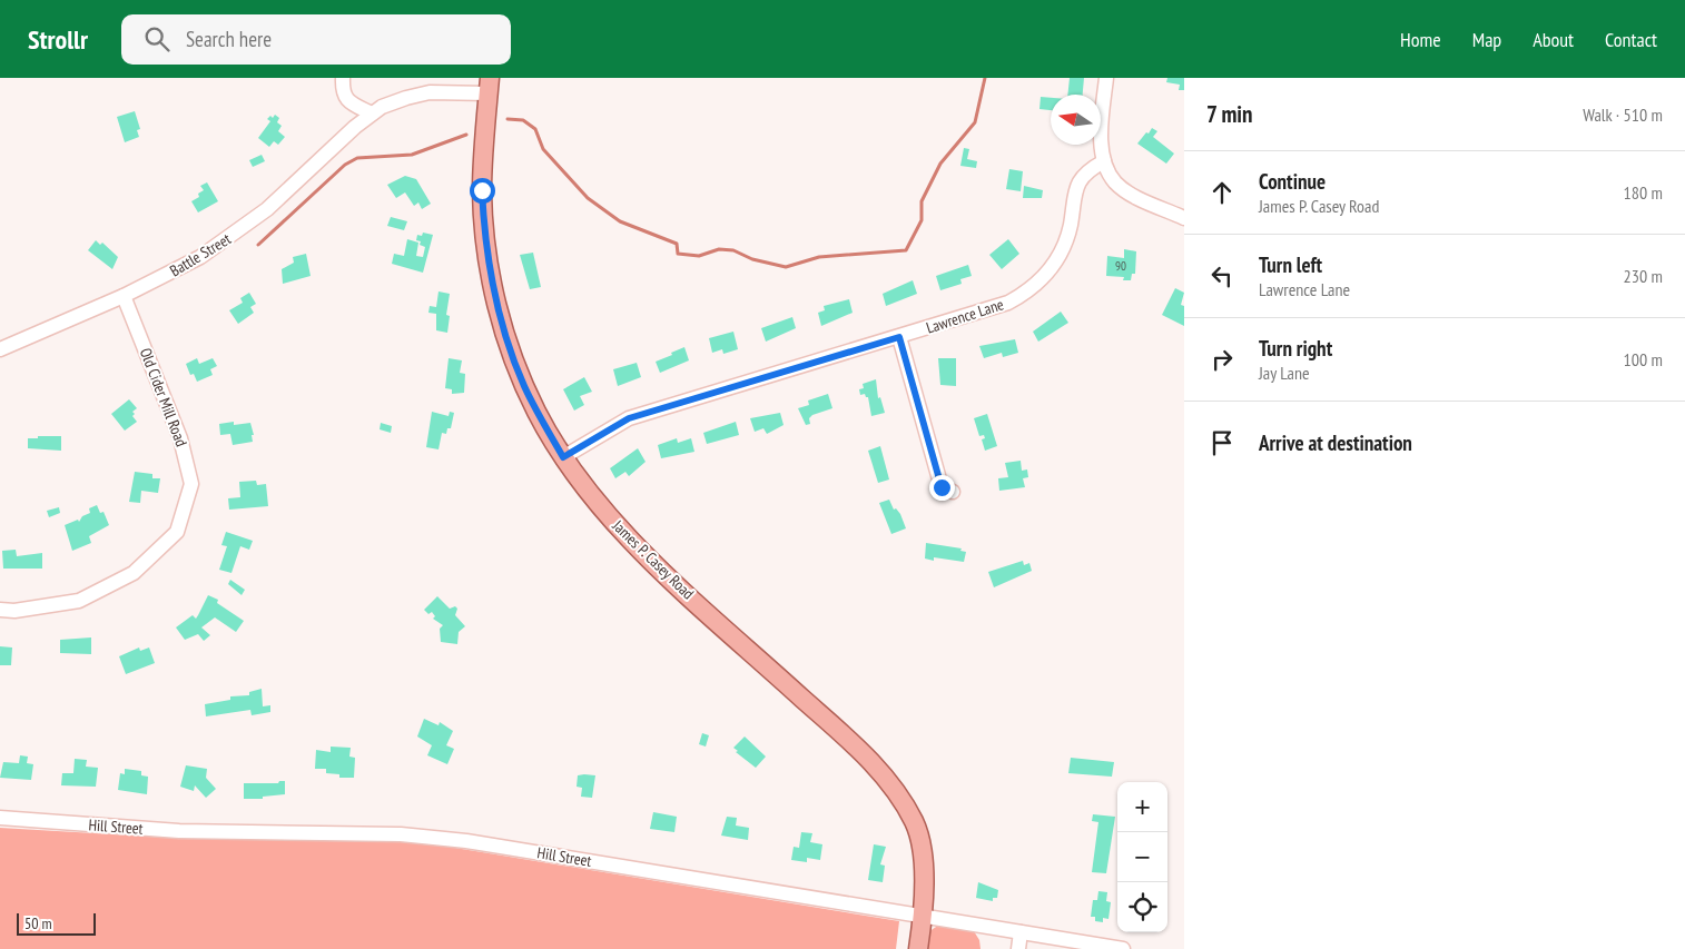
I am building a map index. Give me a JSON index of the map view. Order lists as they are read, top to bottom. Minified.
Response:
{"streets":{"main road":["James P. Casey Road"],"street":["Battle Street","Lawrence Lane","Old Cider Mill Road","Hill Street"]},"crossings":[["Battle Street","Old Cider Mill Road"],["Battle Street","James P. Casey Road"],["Lawrence Lane","James P. Casey Road"],["James P. Casey Road","Hill Street"]],"house_numbers":["90"],"scale_bar":"50 m","north":"left","page":{"header":"Strollr","search":"Search here","nav":["Home","Map","About","Contact"],"heading":["7 min","Walk · 510 m"],"list":[["Continue","James P. Casey Road","180 m"],["Turn left","Lawrence Lane","230 m"],["Turn right","Jay Lane","100 m"],"Arrive at destination"],"map_buttons":["+","−"],"scale":"50 m"}}
